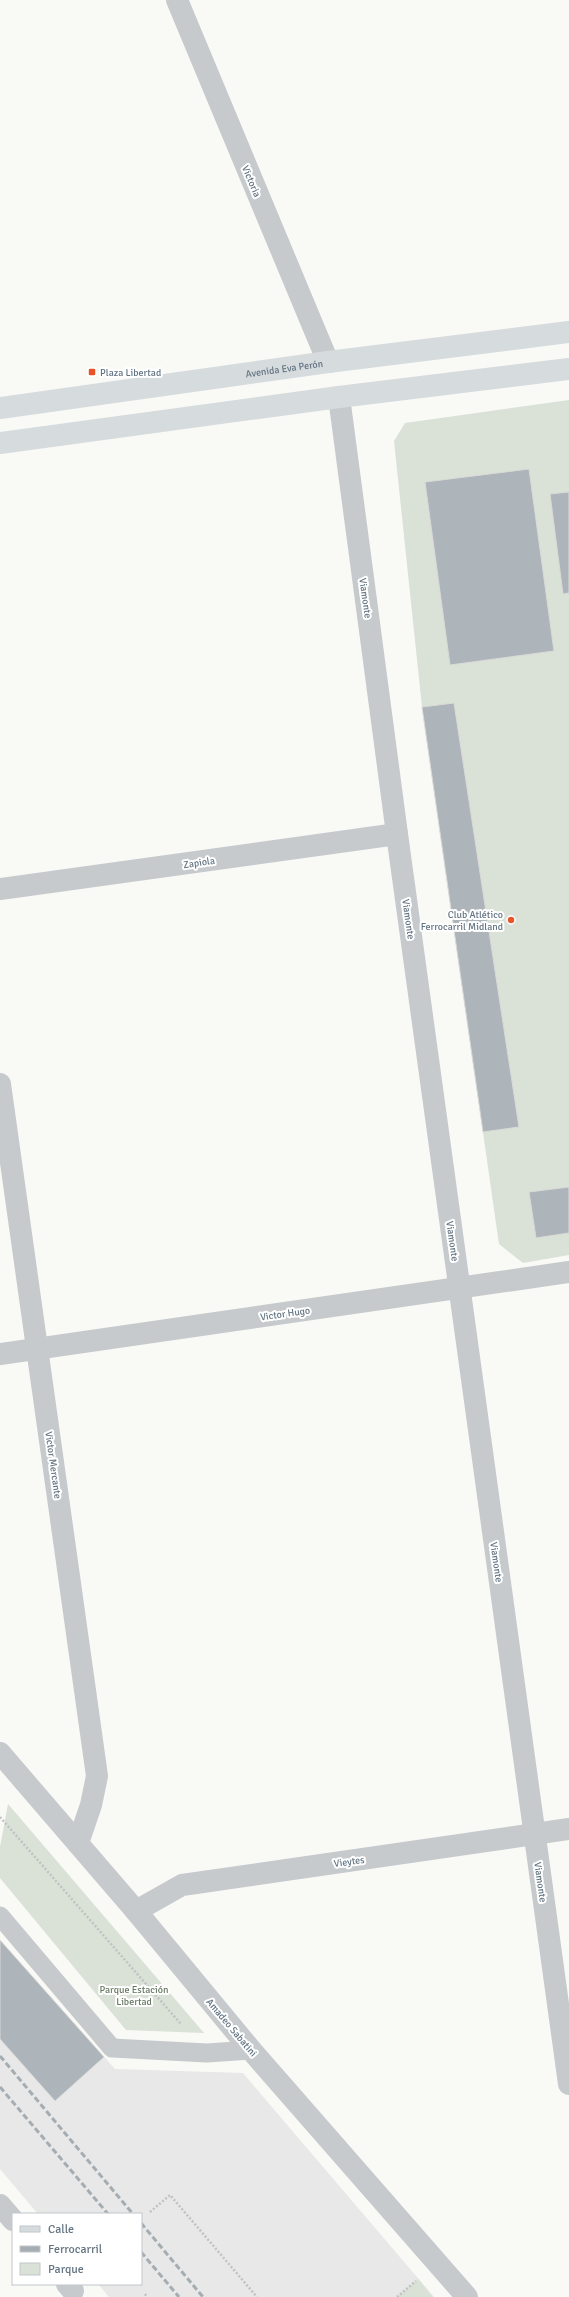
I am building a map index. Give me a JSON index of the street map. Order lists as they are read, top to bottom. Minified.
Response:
{"streets":{"main road":["Avenida Eva Perón"],"street":["Victoria","Viamonte","Zapiola","Victor Hugo","Victor Mercante","Vieytes","Amadeo Sabatini"]},"crossings":[["Victoria","Avenida Eva Perón"],["Viamonte","Zapiola"],["Viamonte","Victor Hugo"],["Viamonte","Vieytes"],["Victor Hugo","Victor Mercante"],["Victor Mercante","Amadeo Sabatini"],["Vieytes","Amadeo Sabatini"]],"parks":["Parque Estación Libertad"],"places":{"transit":["Plaza Libertad"],"other":["Club Atlético Ferrocarril Midland"]},"legend":["Calle","Ferrocarril","Parque"]}
